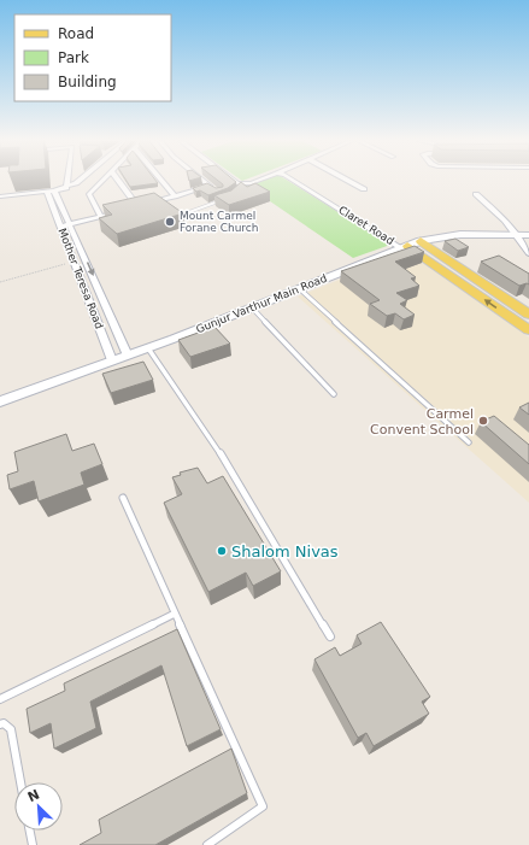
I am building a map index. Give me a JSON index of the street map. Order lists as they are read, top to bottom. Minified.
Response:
{"streets":{"main road":["Gunjur Varthur Main Road"],"street":["Claret Road","Mother Teresa Road"]},"crossings":[["Claret Road","Gunjur Varthur Main Road"],["Mother Teresa Road","Gunjur Varthur Main Road"]],"places":["Mount Carmel Forane Church","Carmel Convent School","Shalom Nivas"],"legend":["Road","Park","Building"],"north":"top left"}
